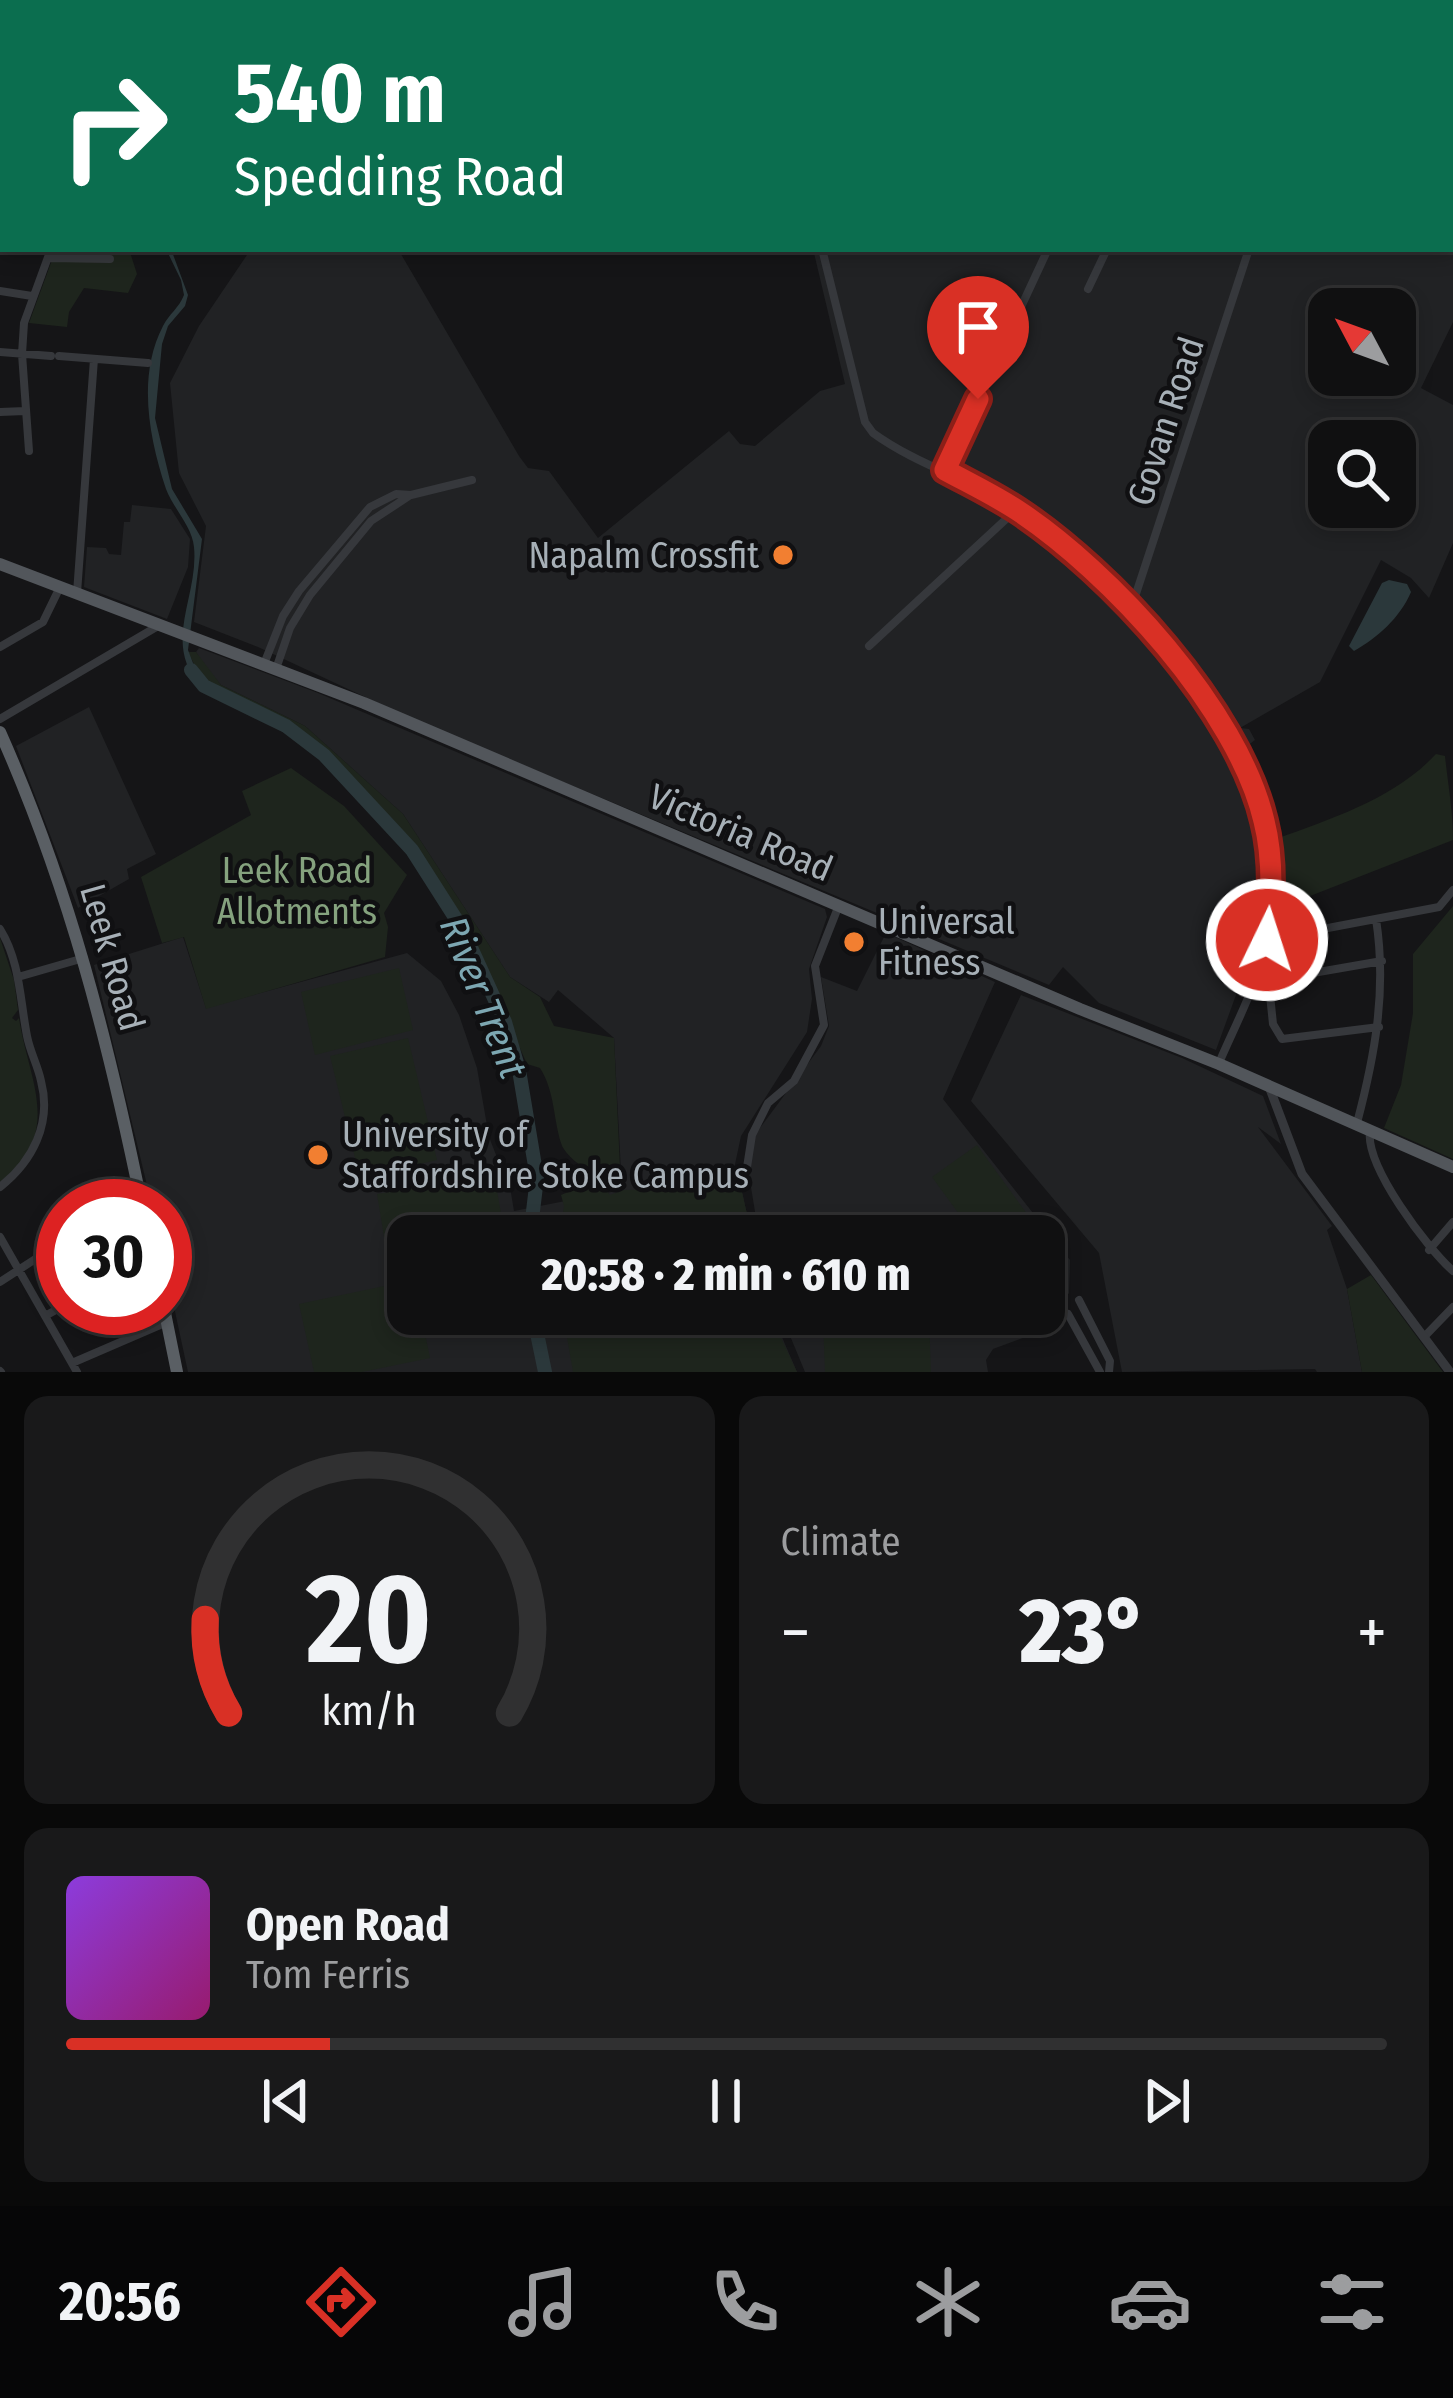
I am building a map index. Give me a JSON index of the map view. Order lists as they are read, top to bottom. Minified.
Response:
{"streets":{"highway":["Leek Road"],"main road":["Victoria Road"],"street":["Govan Road"]},"water":["River Trent"],"parks":["Leek Road Allotments"],"places":["Napalm Crossfit","Universal Fitness","University of Staffordshire Stoke Campus"],"north":"top left","page":{"turn":["540 m","Spedding Road"],"limit":"30","trip":"20:58 · 2 min · 610 m","tile":"Climate","heat":["−","23°","+"],"song":["Open Road","Tom Ferris"],"tabs":"20:56","gauge":["20","km/h"]}}
